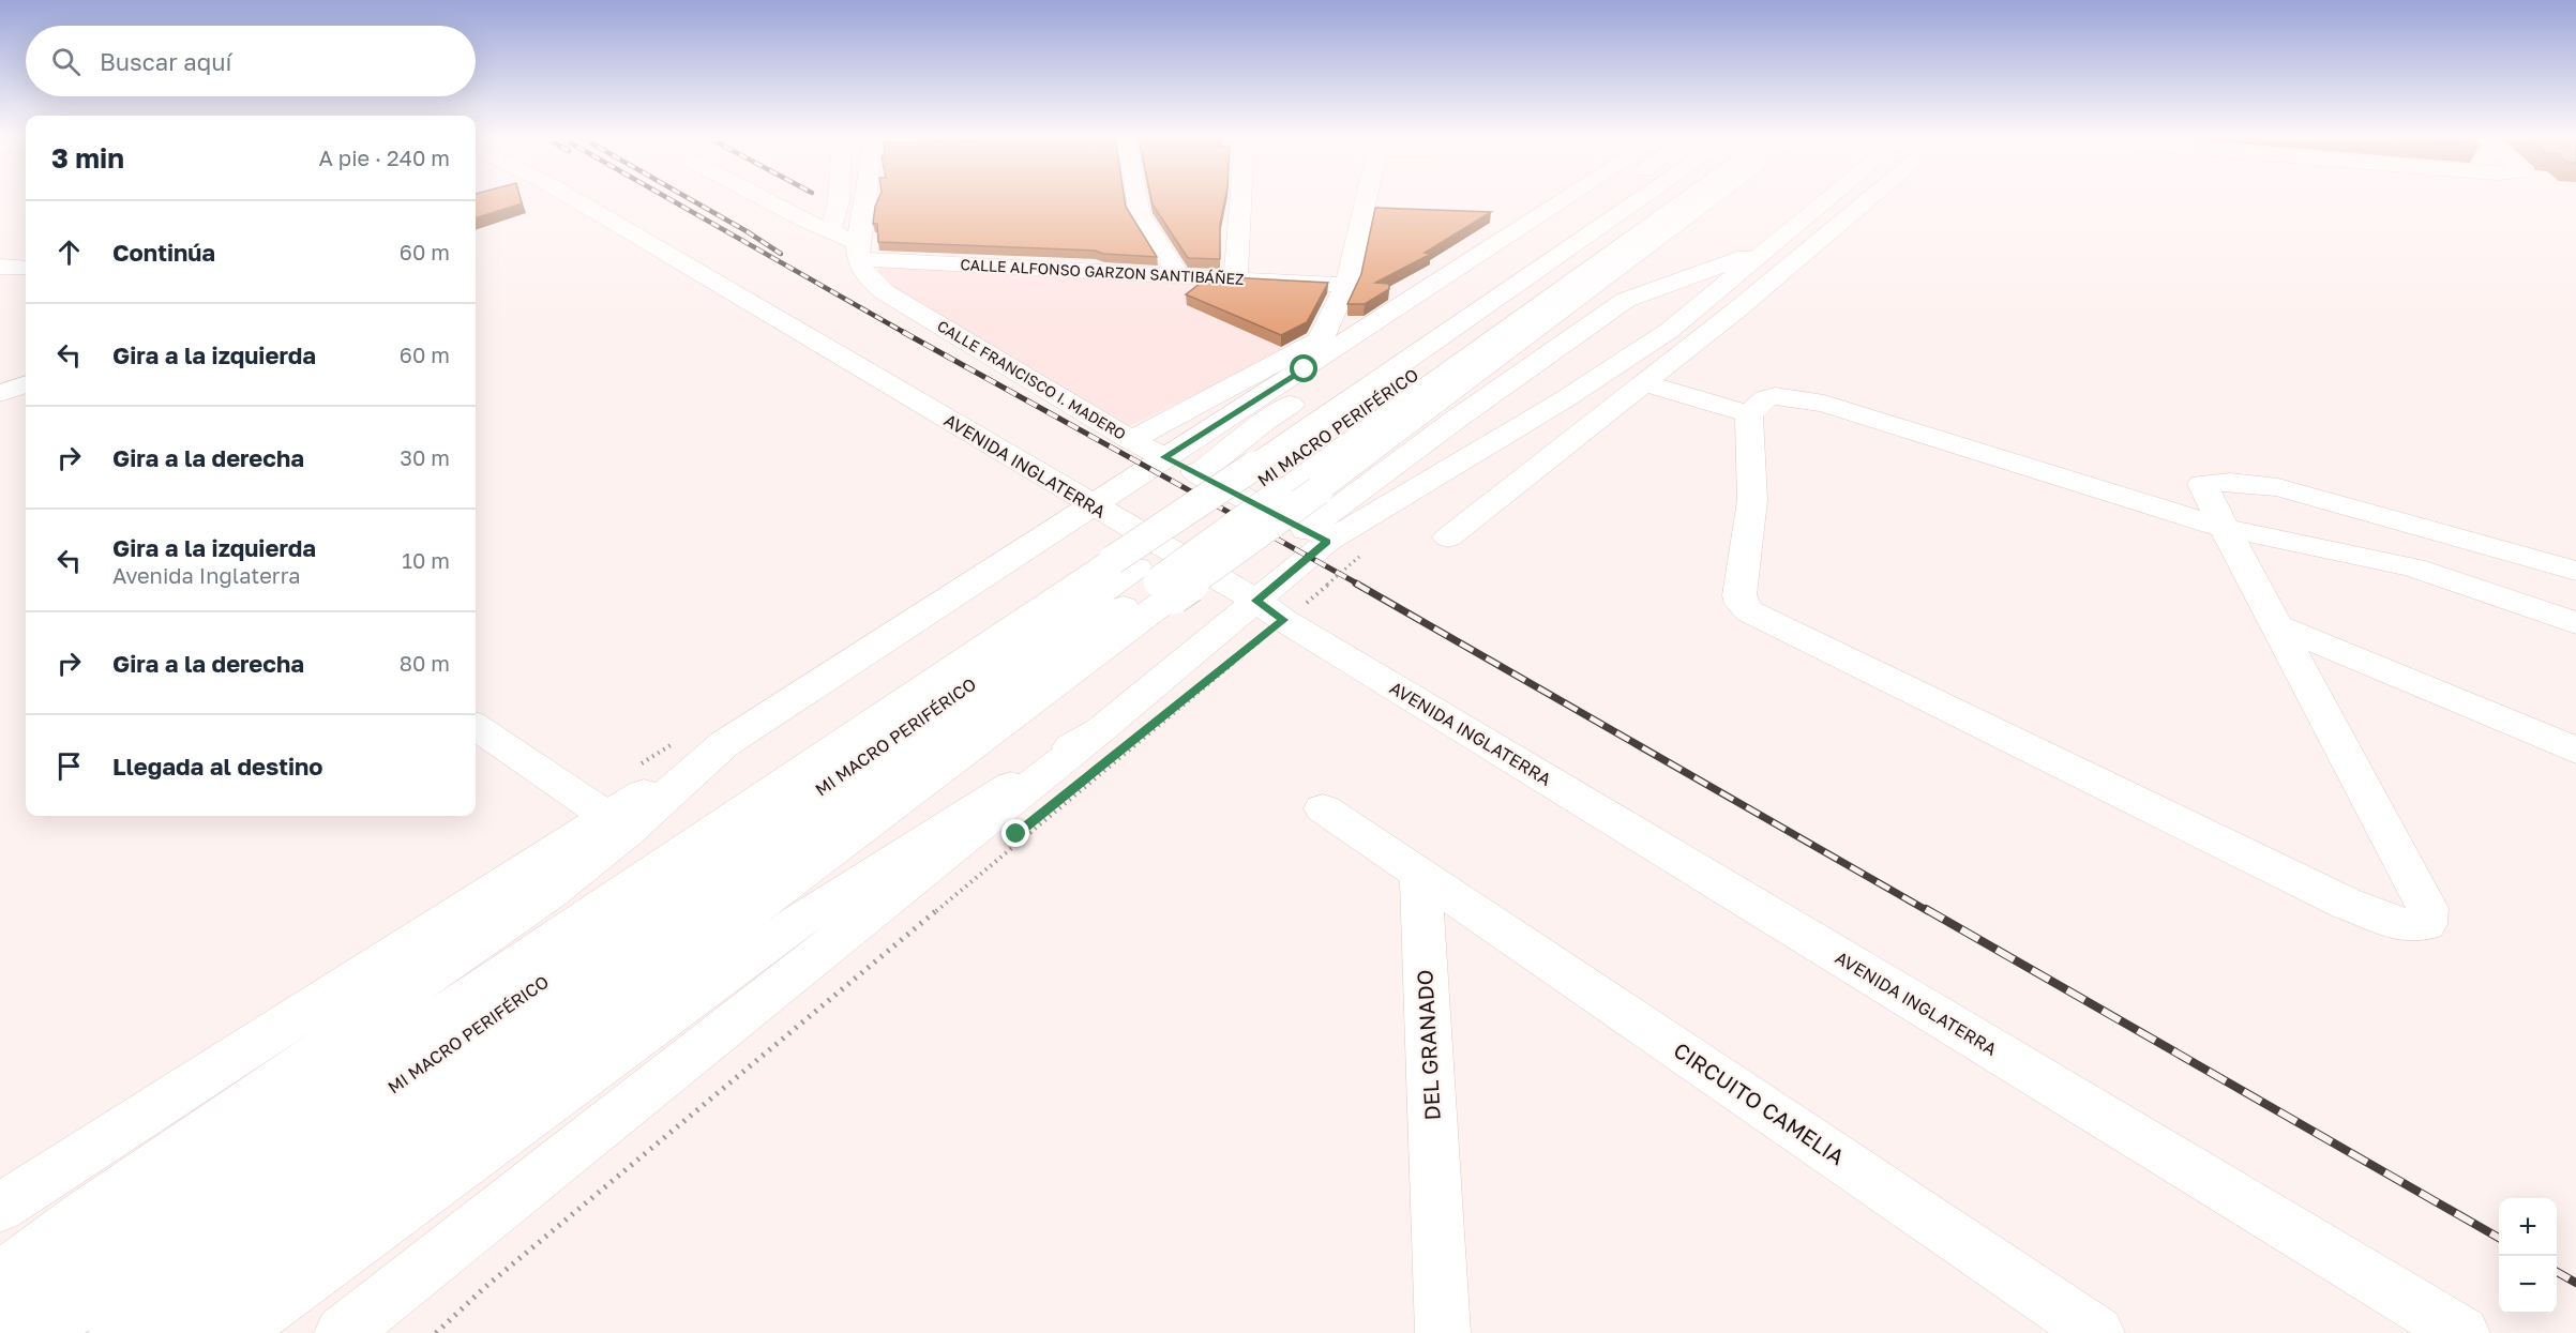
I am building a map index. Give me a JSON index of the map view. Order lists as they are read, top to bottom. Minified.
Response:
{"streets":{"main road":["CALLE ALFONSO GARZON SANTIBÁÑEZ","CALLE FRANCISCO I. MADERO","MI MACRO PERIFÉRICO","AVENIDA INGLATERRA","DEL GRANADO","CIRCUITO CAMELIA"]},"crossings":[["CALLE ALFONSO GARZON SANTIBÁÑEZ","CALLE FRANCISCO I. MADERO"],["DEL GRANADO","CIRCUITO CAMELIA"]],"page":{"search":"Buscar aquí","heading":["3 min","A pie · 240 m"],"list":[["Continúa","60 m"],["Gira a la izquierda","60 m"],["Gira a la derecha","30 m"],["Gira a la izquierda","Avenida Inglaterra","10 m"],["Gira a la derecha","80 m"],"Llegada al destino"],"map_buttons":["+","−"]}}
